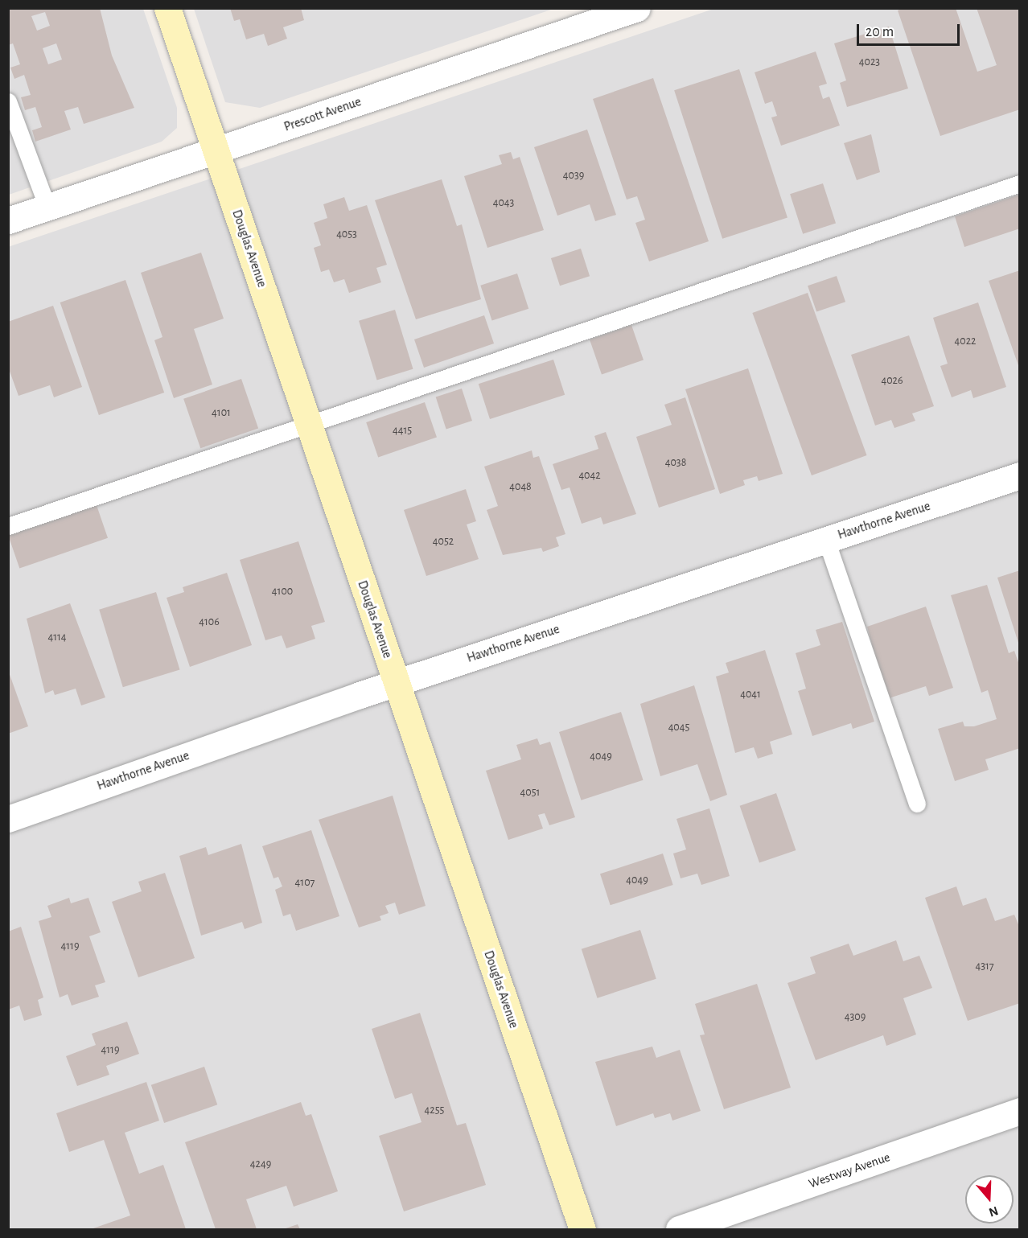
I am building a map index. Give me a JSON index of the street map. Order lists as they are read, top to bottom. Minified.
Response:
{"streets":{"street":["Prescott Avenue","Douglas Avenue","Hawthorne Avenue","Westway Avenue"]},"crossings":[["Prescott Avenue","Douglas Avenue"],["Douglas Avenue","Hawthorne Avenue"]],"house_numbers":["4023","4039","4043","4053","4022","4026","4101","4415","4038","4042","4048","4052","4100","4106","4114","4041","4045","4049","4051","4049","4107","4119","4317","4309","4119","4255","4249"],"scale_bar":"20 m","north":"bottom"}
